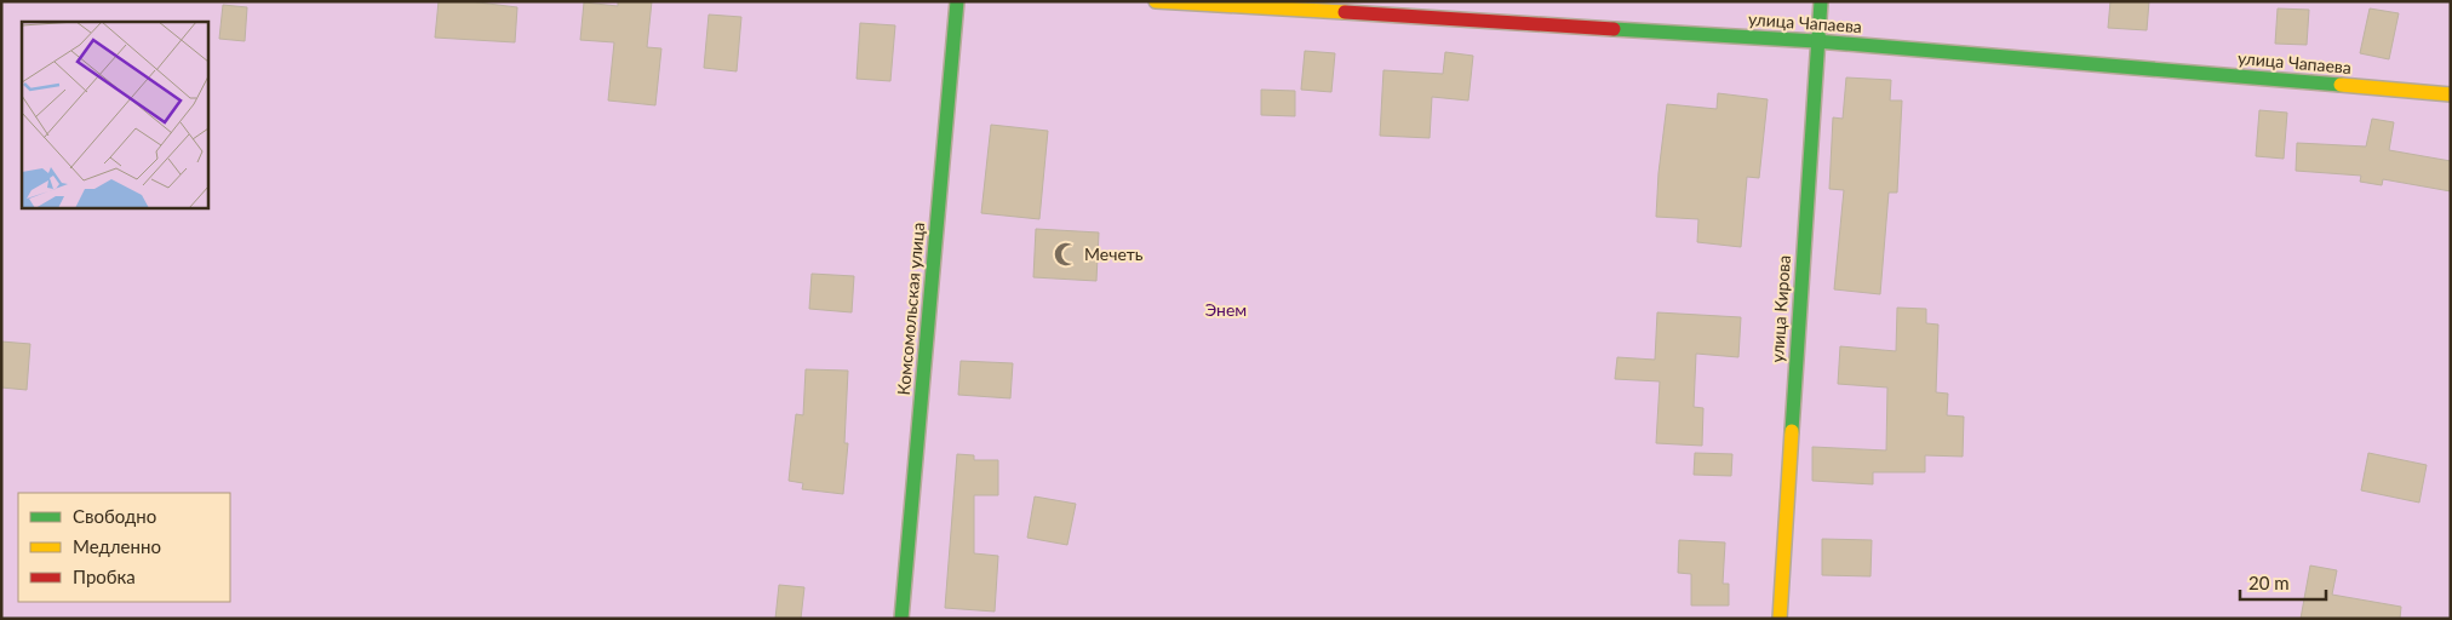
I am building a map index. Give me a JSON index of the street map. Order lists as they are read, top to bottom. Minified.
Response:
{"streets":{"street":["улица Чапаева","Комсомольская улица","улица Кирова"]},"crossings":[["улица Чапаева","улица Кирова"]],"parks":["Энем"],"places":{"mosque":["Мечеть"]},"legend":["Свободно","Медленно","Пробка"],"scale_bar":"20 m"}
